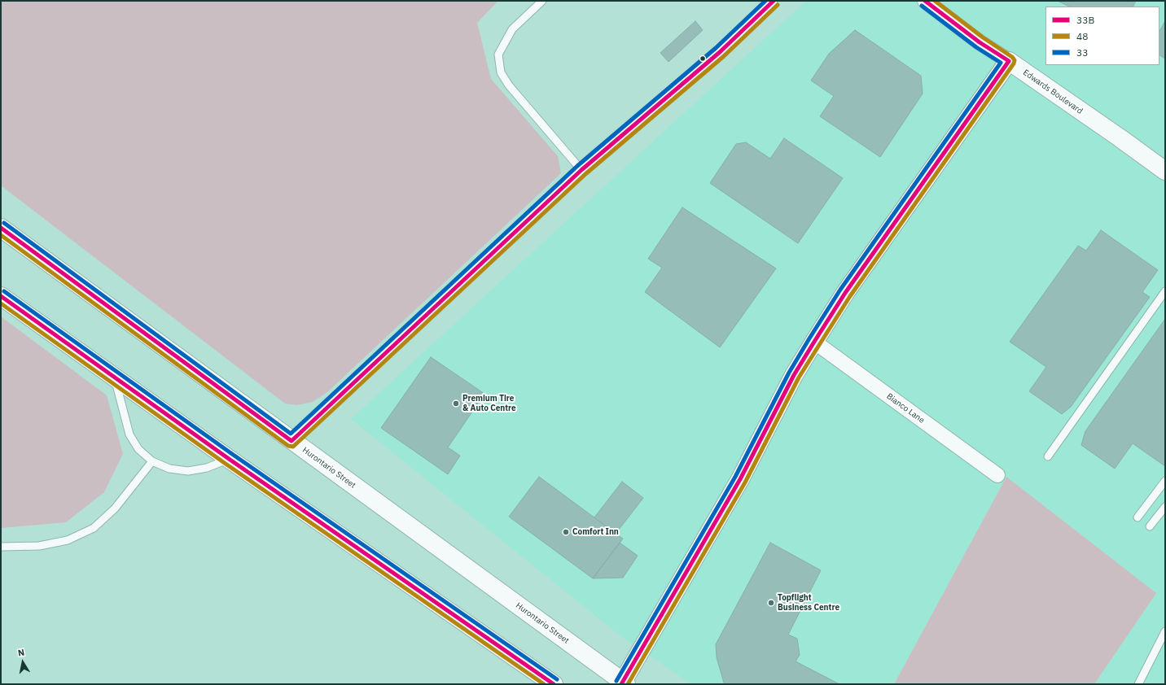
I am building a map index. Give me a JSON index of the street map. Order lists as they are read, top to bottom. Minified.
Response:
{"streets":{"main road":["Edwards Boulevard","Hurontario Street"],"street":["Bianco Lane"]},"places":["Premium Tire & Auto Centre","Comfort Inn","Topflight Business Centre"],"lines":["transit line 33B","transit line 48","transit line 33"],"legend":["33B","48","33"],"north":"top"}
